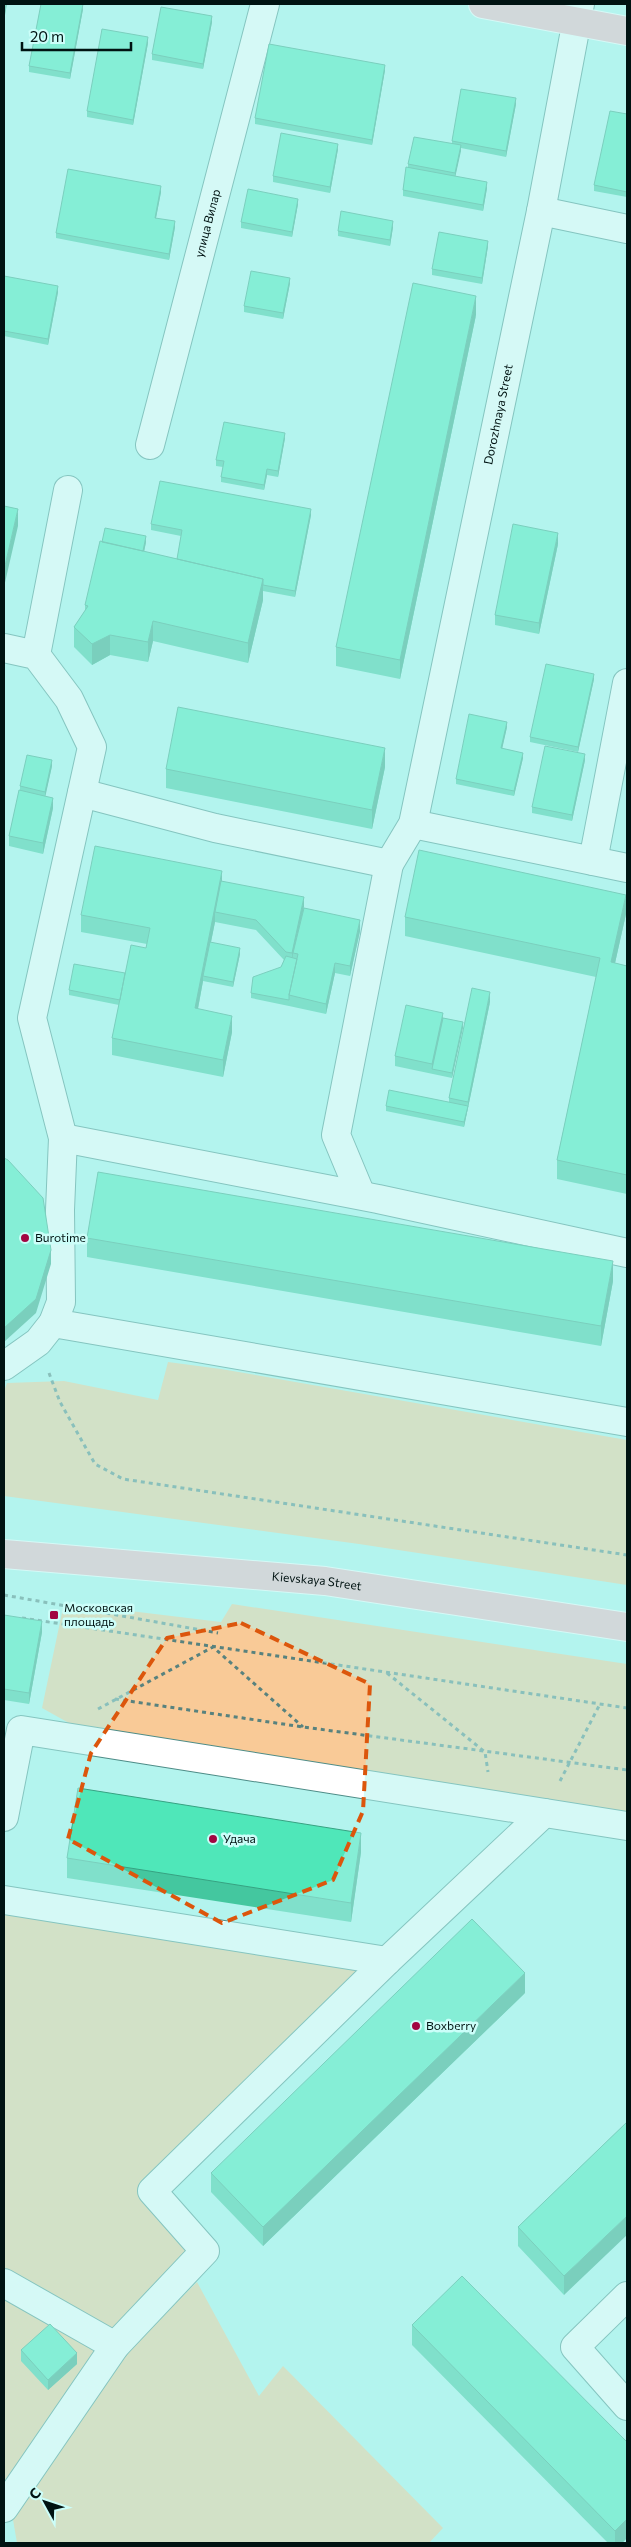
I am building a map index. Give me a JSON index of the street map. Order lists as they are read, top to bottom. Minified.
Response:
{"streets":{"main road":["Kievskaya Street"],"street":["улица Вилар","Dorozhnaya Street"]},"places":{"other":["Burotime","Удача","Boxberry"],"transit":["Московская площадь"]},"scale_bar":"20 m","north":"top left"}
